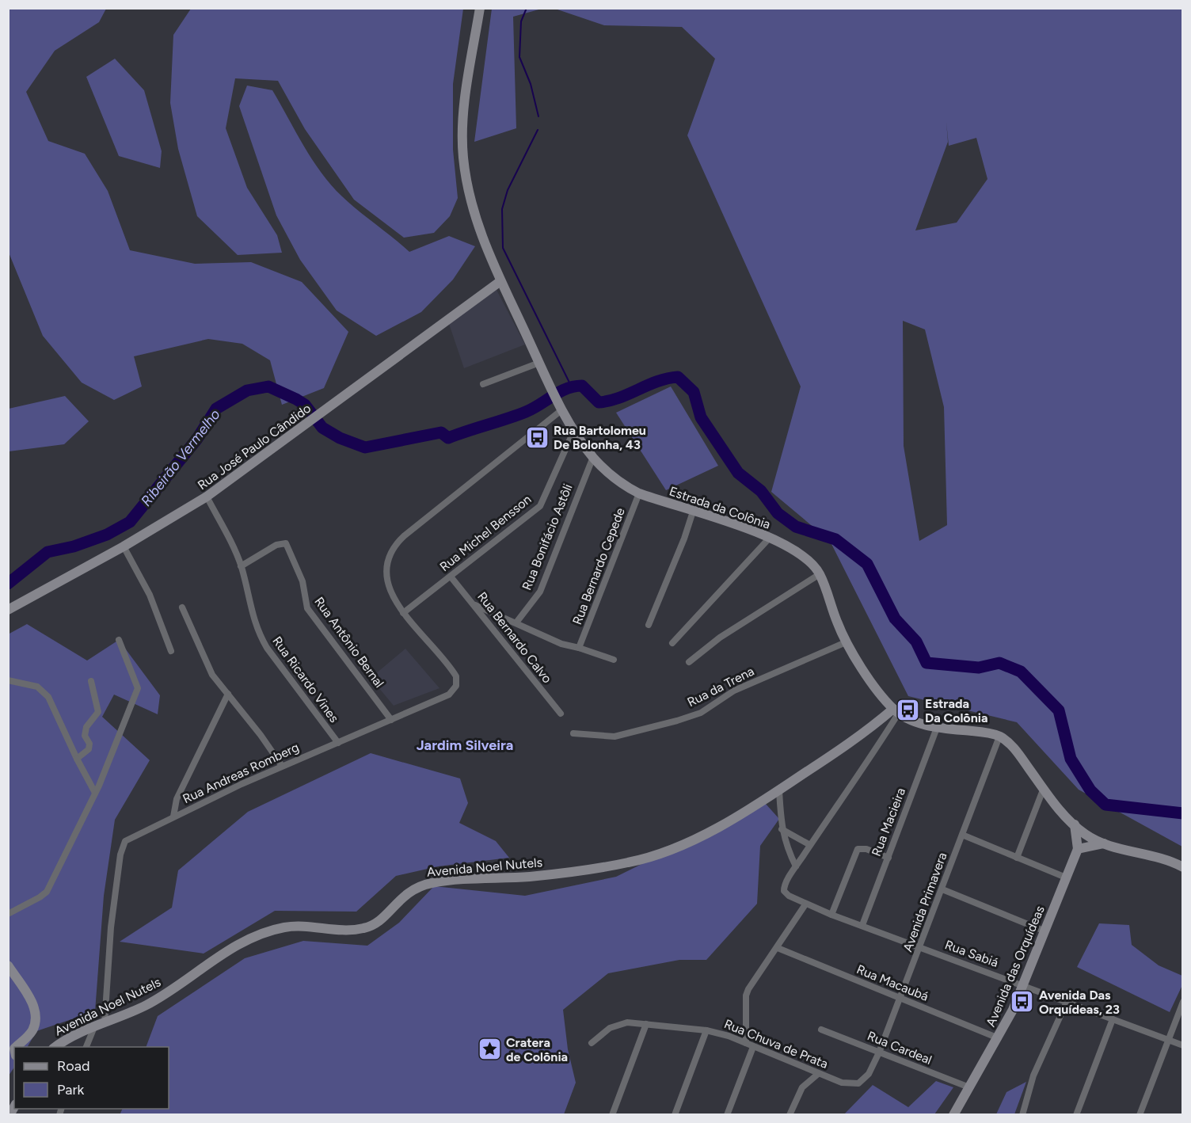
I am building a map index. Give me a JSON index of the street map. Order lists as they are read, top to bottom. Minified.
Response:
{"streets":{"street":["Rua José Paulo Cândido","Estrada da Colônia","Rua Michel Bensson","Rua Bonifácio Astôli","Rua Bernardo Cepede","Rua Bernardo Calvo","Rua Antônio Bernal","Rua Ricardo Vines","Rua da Trena","Rua Andreas Romberg","Rua Macieira","Avenida Noel Nutels","Avenida Primavera","Rua Sabiá","Avenida das Orquídeas","Rua Macaubá","Rua Chuva de Prata","Rua Cardeal"]},"crossings":[["Rua José Paulo Cândido","Estrada da Colônia"],["Rua José Paulo Cândido","Rua Ricardo Vines"],["Estrada da Colônia","Rua Michel Bensson"],["Estrada da Colônia","Rua Bonifácio Astôli"],["Estrada da Colônia","Rua Bernardo Cepede"],["Estrada da Colônia","Rua da Trena"],["Estrada da Colônia","Avenida Noel Nutels"],["Rua Michel Bensson","Rua Bernardo Calvo"],["Rua Michel Bensson","Rua Andreas Romberg"],["Rua Antônio Bernal","Rua Ricardo Vines"],["Rua Antônio Bernal","Rua Andreas Romberg"],["Rua Ricardo Vines","Rua Andreas Romberg"],["Rua Andreas Romberg","Avenida Noel Nutels"],["Rua Macieira","Rua Sabiá"],["Avenida Primavera","Rua Sabiá"],["Avenida Primavera","Rua Macaubá"],["Avenida Primavera","Rua Chuva de Prata"],["Avenida Primavera","Rua Cardeal"],["Rua Sabiá","Avenida das Orquídeas"],["Avenida das Orquídeas","Rua Macaubá"],["Avenida das Orquídeas","Rua Cardeal"]],"districts":["Jardim Silveira"],"water":["Ribeirão Vermelho"],"places":{"bus stop":["Rua Bartolomeu De Bolonha, 43","Estrada Da Colônia","Avenida Das Orquídeas, 23"],"place":["Cratera de Colônia"]},"legend":["Road","Park"]}
